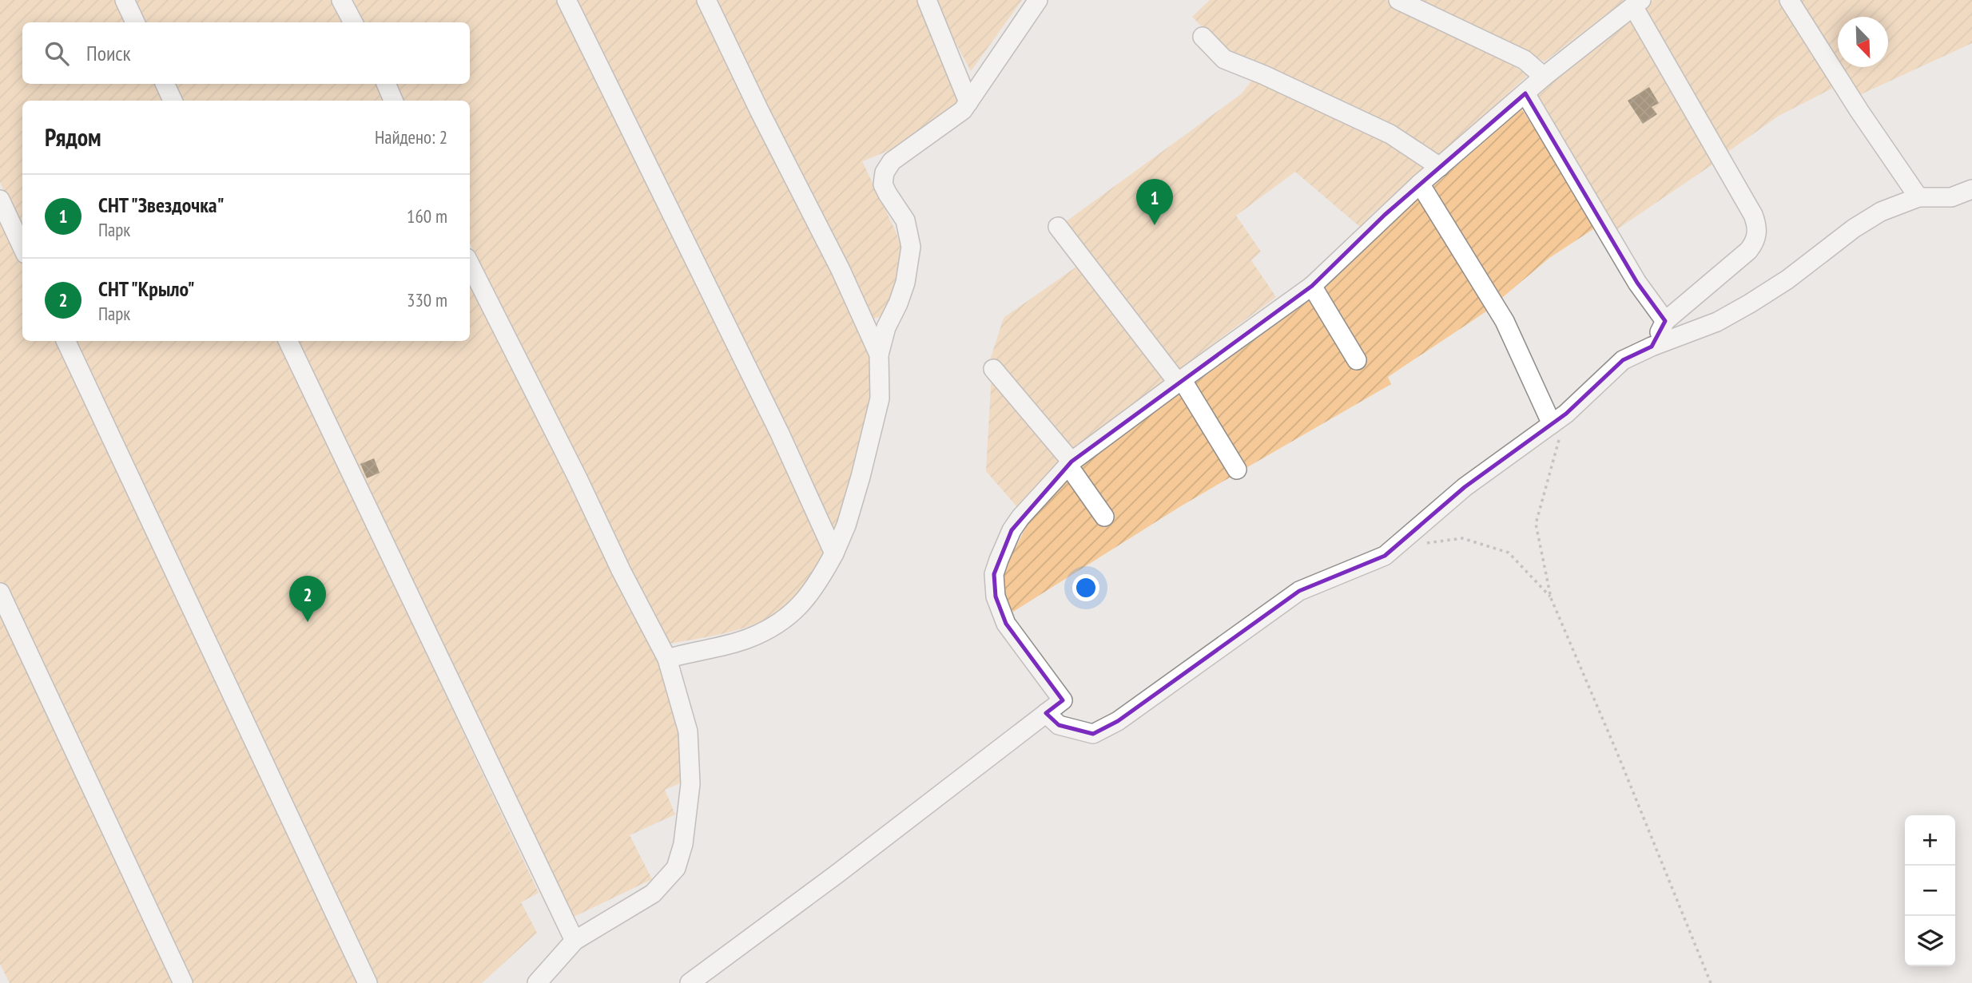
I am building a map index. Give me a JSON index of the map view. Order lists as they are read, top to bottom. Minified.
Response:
{"north":"bottom right","page":{"search":"Поиск","heading":["Рядом","Найдено: 2"],"list":[{"mark":"1","name":"СНТ \"Звездочка\"","note":"Парк","value":"160 m"},{"mark":"2","name":"СНТ \"Крыло\"","note":"Парк","value":"330 m"}],"pins":["1","2"],"map_buttons":["+","−"]}}
